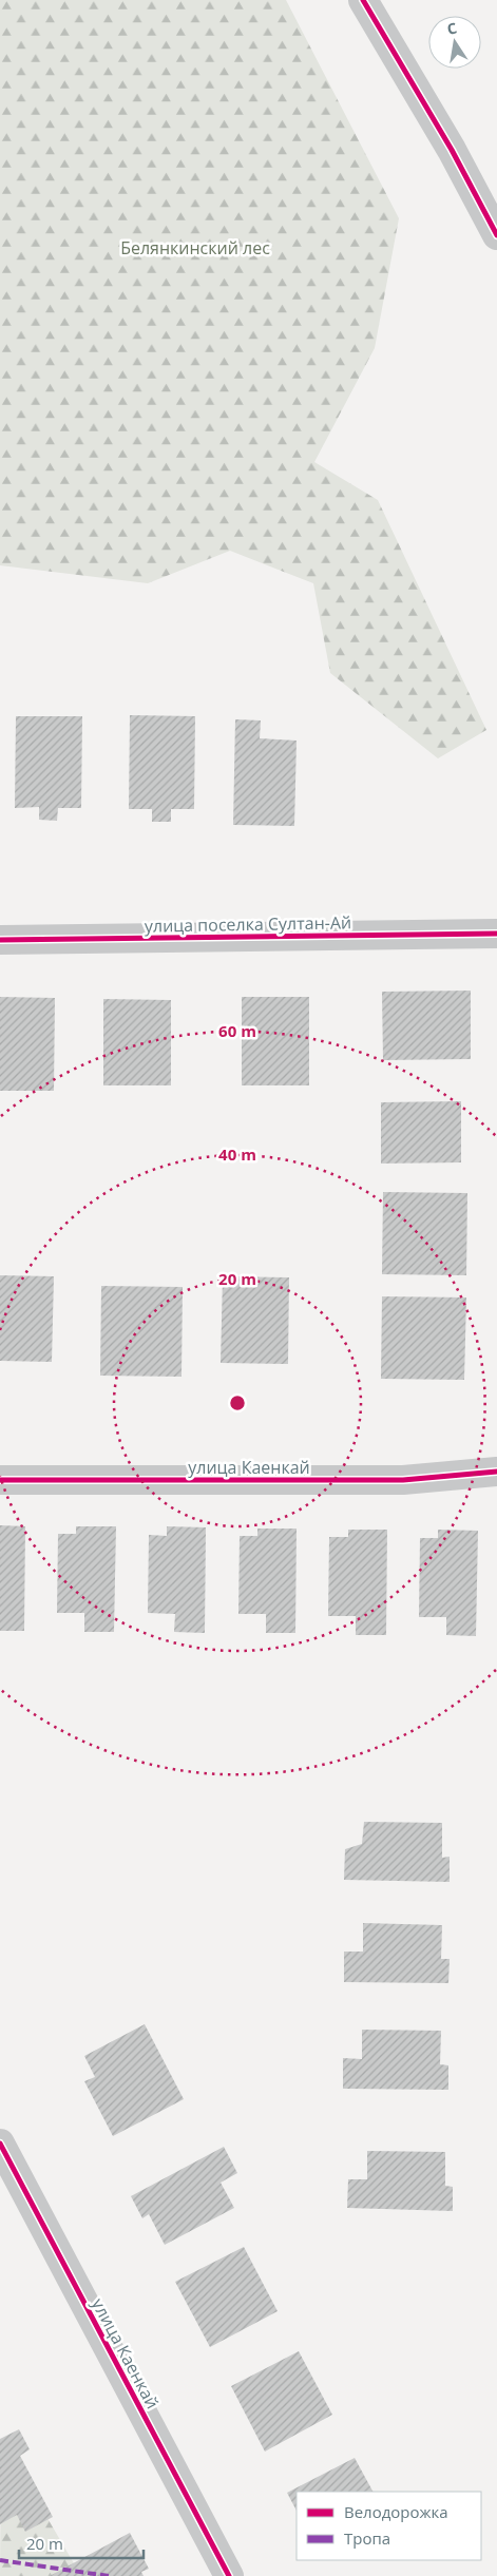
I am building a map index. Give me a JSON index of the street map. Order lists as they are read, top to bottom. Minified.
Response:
{"streets":{"street":["улица поселка Султан-Ай","улица Каенкай"]},"parks":["Белянкинский лес"],"legend":["Велодорожка","Тропа"],"scale_bar":"20 m","north":"top","rings":["60 m","40 m","20 m"]}
